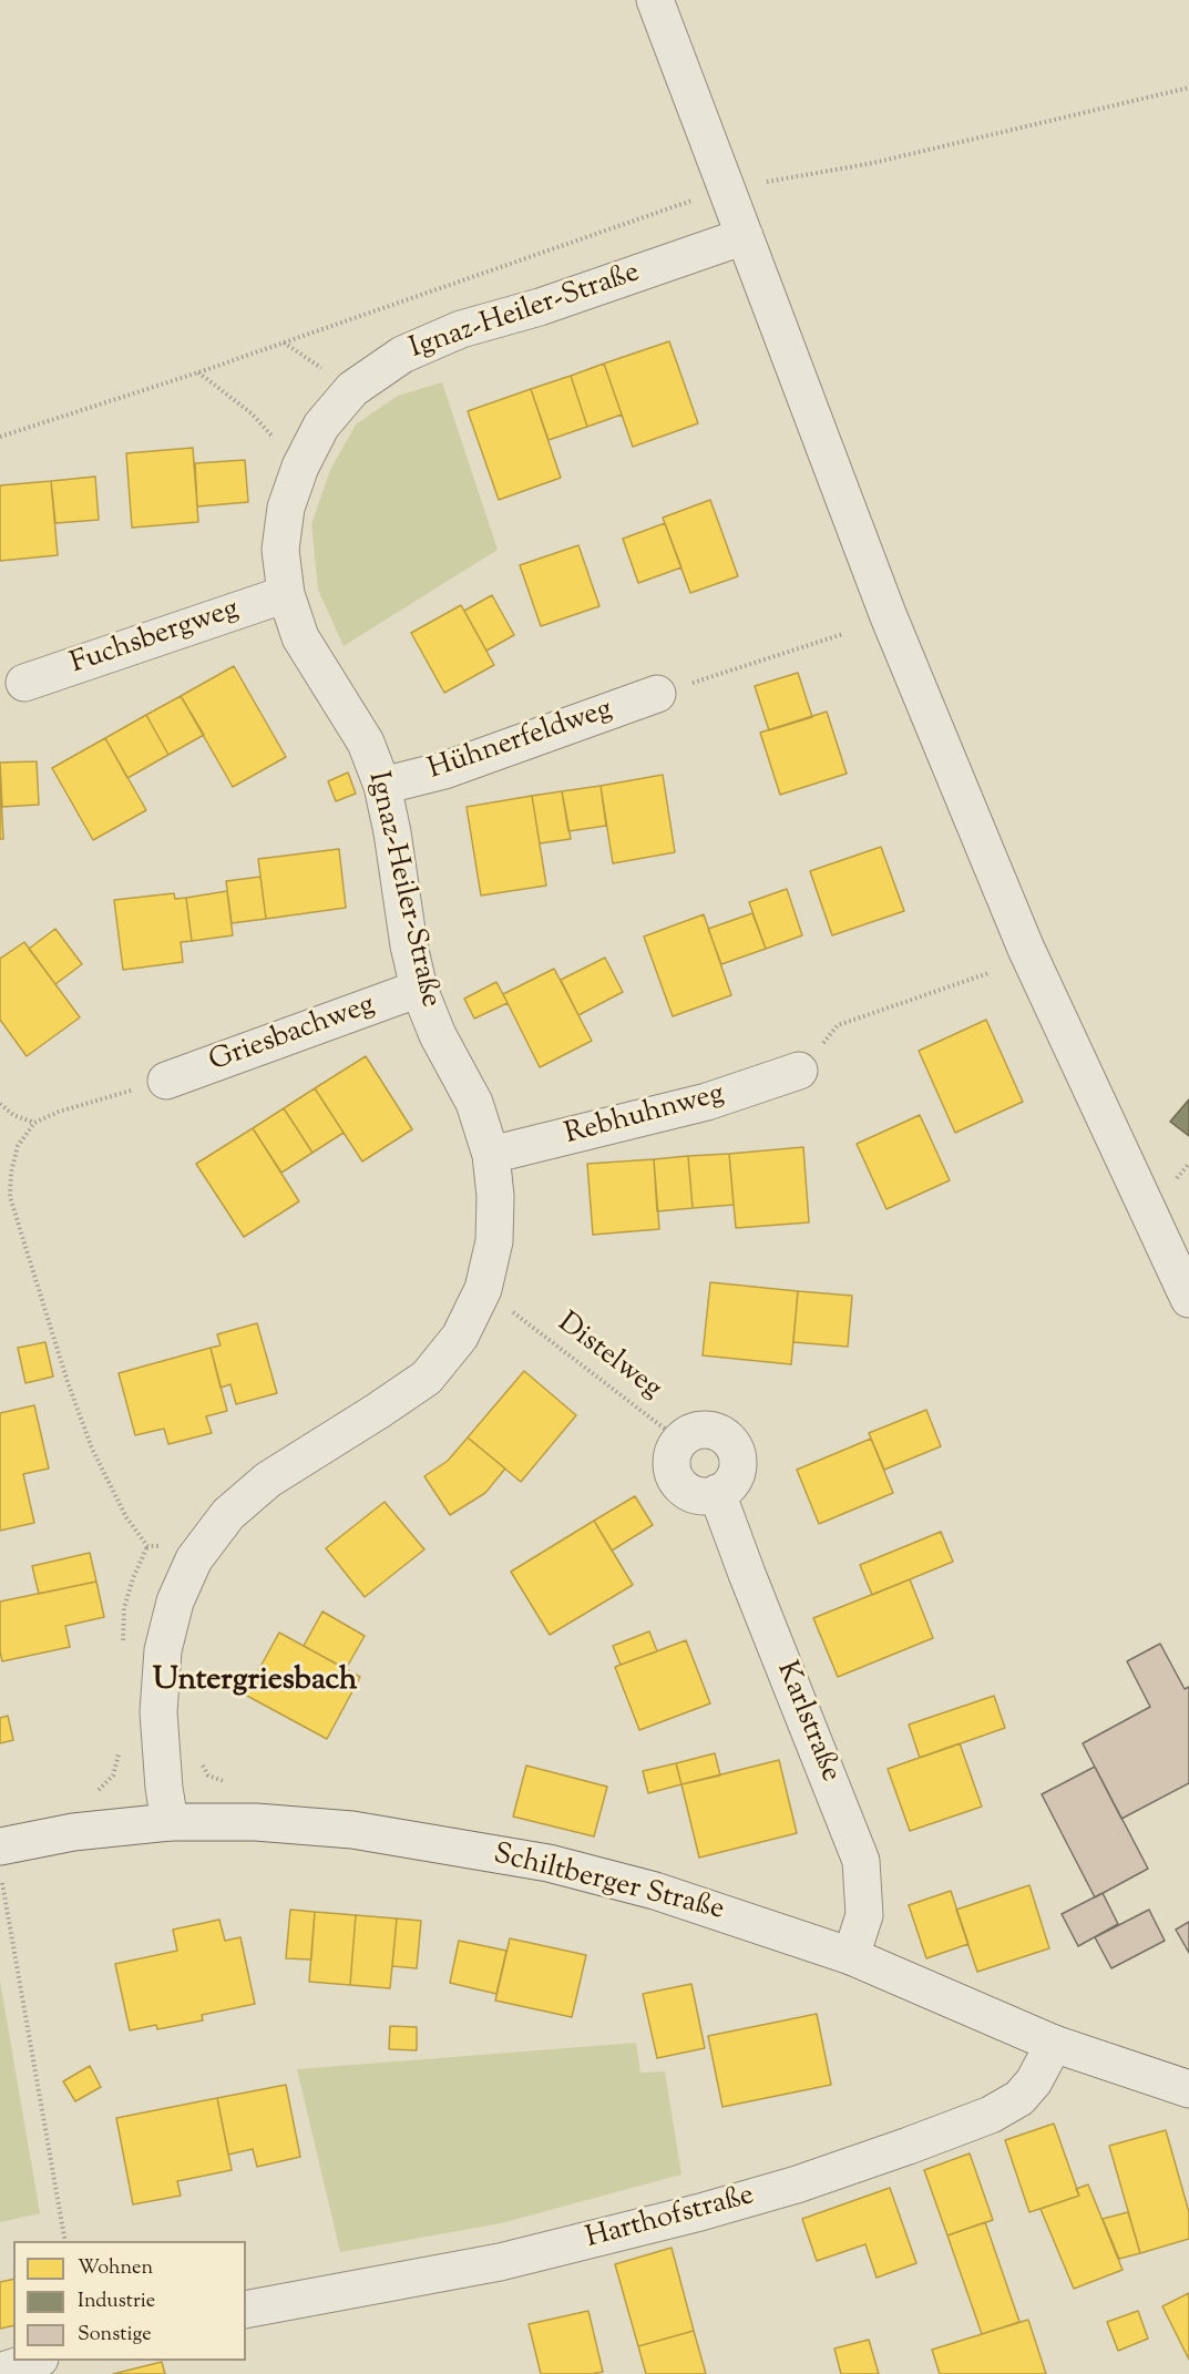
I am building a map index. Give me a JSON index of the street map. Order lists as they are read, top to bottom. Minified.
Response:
{"streets":{"street":["Ignaz-Heiler-Straße","Fuchsbergweg","Hühnerfeldweg","Griesbachweg","Rebhuhnweg","Karlstraße","Schiltberger Straße","Harthofstraße"],"path":["Distelweg"]},"crossings":[["Ignaz-Heiler-Straße","Fuchsbergweg"],["Ignaz-Heiler-Straße","Hühnerfeldweg"],["Ignaz-Heiler-Straße","Griesbachweg"],["Ignaz-Heiler-Straße","Rebhuhnweg"],["Ignaz-Heiler-Straße","Schiltberger Straße"],["Distelweg","Karlstraße"],["Karlstraße","Schiltberger Straße"],["Schiltberger Straße","Harthofstraße"]],"districts":["Untergriesbach"],"legend":["Wohnen","Industrie","Sonstige"]}
